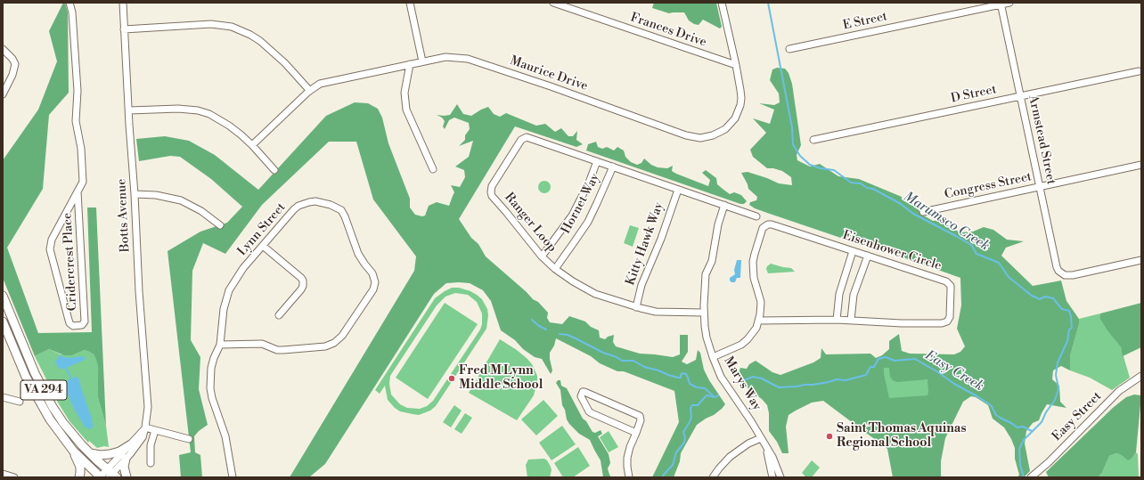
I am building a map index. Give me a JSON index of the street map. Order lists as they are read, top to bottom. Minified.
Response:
{"streets":{"main road":["VA 294"],"street":["E Street","Frances Drive","Maurice Drive","D Street","Armstead Street","Congress Street","Hornet Way","Botts Avenue","Ranger Loop","Lynn Street","Kitty Hawk Way","Eisenhower Circle","Cridercrest Place","Marys Way","Easy Street"]},"crossings":[["E Street","Armstead Street"],["Frances Drive","Maurice Drive"],["D Street","Armstead Street"],["Armstead Street","Congress Street"],["Hornet Way","Ranger Loop"],["Botts Avenue","VA 294"],["Ranger Loop","Kitty Hawk Way"],["Ranger Loop","Marys Way"],["Eisenhower Circle","Marys Way"]],"water":["Marumsco Creek","Easy Creek"],"places":["Fred M Lynn Middle School","Saint Thomas Aquinas Regional School"]}
